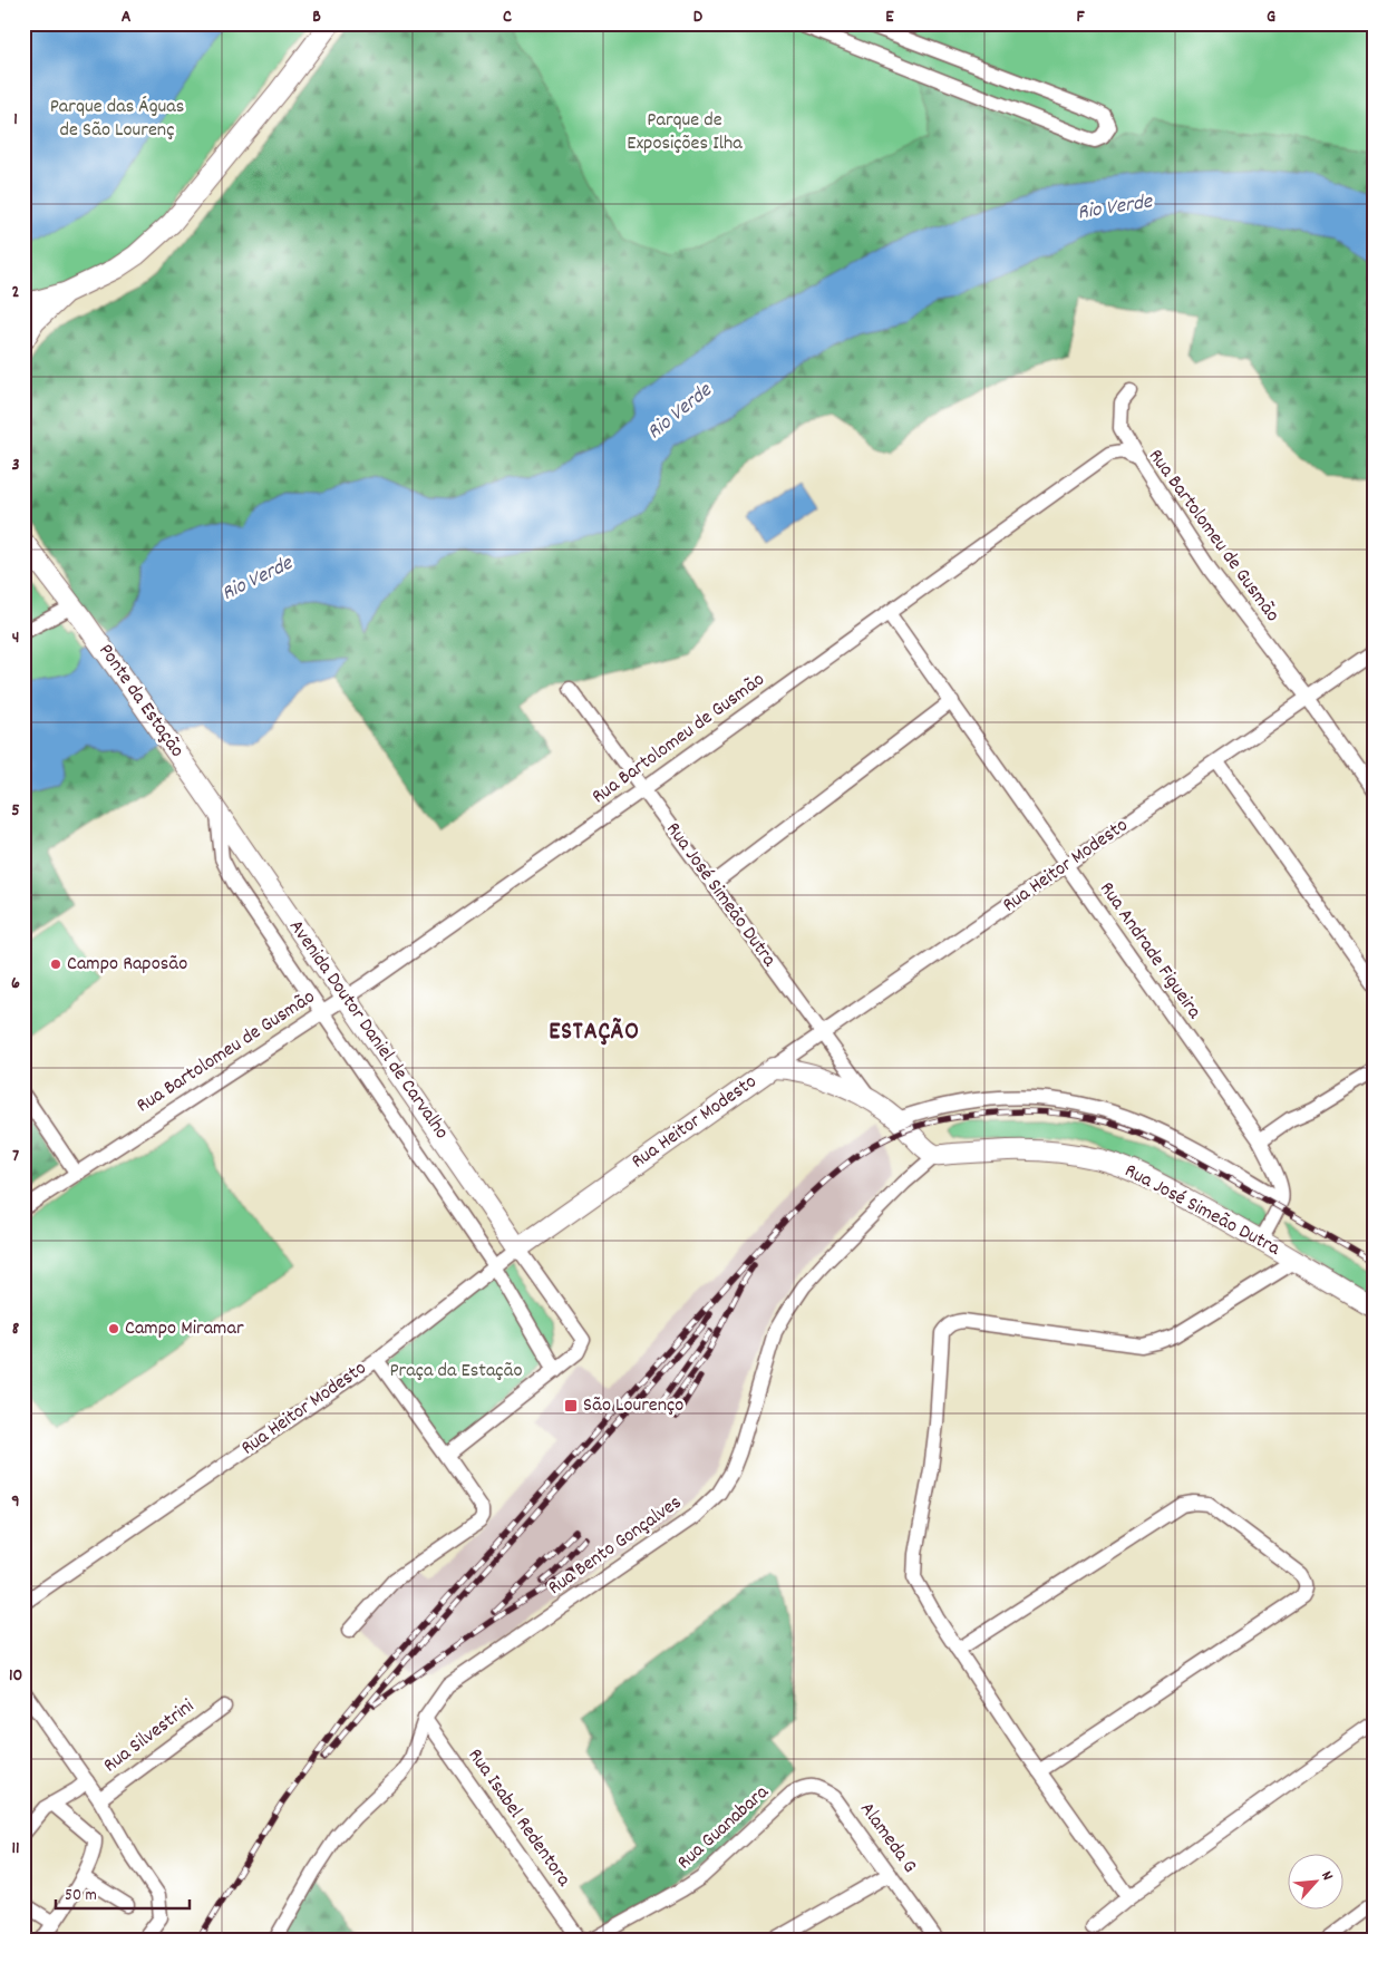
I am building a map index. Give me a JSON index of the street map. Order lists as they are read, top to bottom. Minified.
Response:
{"streets":{"main road":["Ponte da Estação","Rua Heitor Modesto","Rua José Simeão Dutra","Avenida Doutor Daniel de Carvalho"],"street":["Rua Bartolomeu de Gusmão","Rua Andrade Figueira","Rua Bento Gonçalves","Rua Silvestrini","Rua Isabel Redentora","Rua Guanabara","Alameda G"]},"crossings":[["Rua Bartolomeu de Gusmão","Rua Heitor Modesto"],["Rua Bartolomeu de Gusmão","Rua José Simeão Dutra"],["Rua Bartolomeu de Gusmão","Rua Andrade Figueira"],["Rua Bartolomeu de Gusmão","Avenida Doutor Daniel de Carvalho"],["Ponte da Estação","Avenida Doutor Daniel de Carvalho"],["Rua Heitor Modesto","Rua José Simeão Dutra"],["Rua Heitor Modesto","Rua Andrade Figueira"],["Rua Heitor Modesto","Avenida Doutor Daniel de Carvalho"],["Rua José Simeão Dutra","Rua Bento Gonçalves"],["Rua Bento Gonçalves","Rua Isabel Redentora"],["Rua Guanabara","Alameda G"]],"districts":["ESTAÇÃO"],"water":["Rio Verde"],"parks":["Parque das Águas de São Lourenç","Parque de Exposições Ilha","Praça da Estação"],"places":{"other":["Campo Raposão","Campo Miramar"],"transit":["São Lourenço"]},"scale_bar":"50 m","north":"top right","grid":{"columns":["A","B","C","D","E","F","G"],"rows":["1","2","3","4","5","6","7","8","9","10","11"]}}
